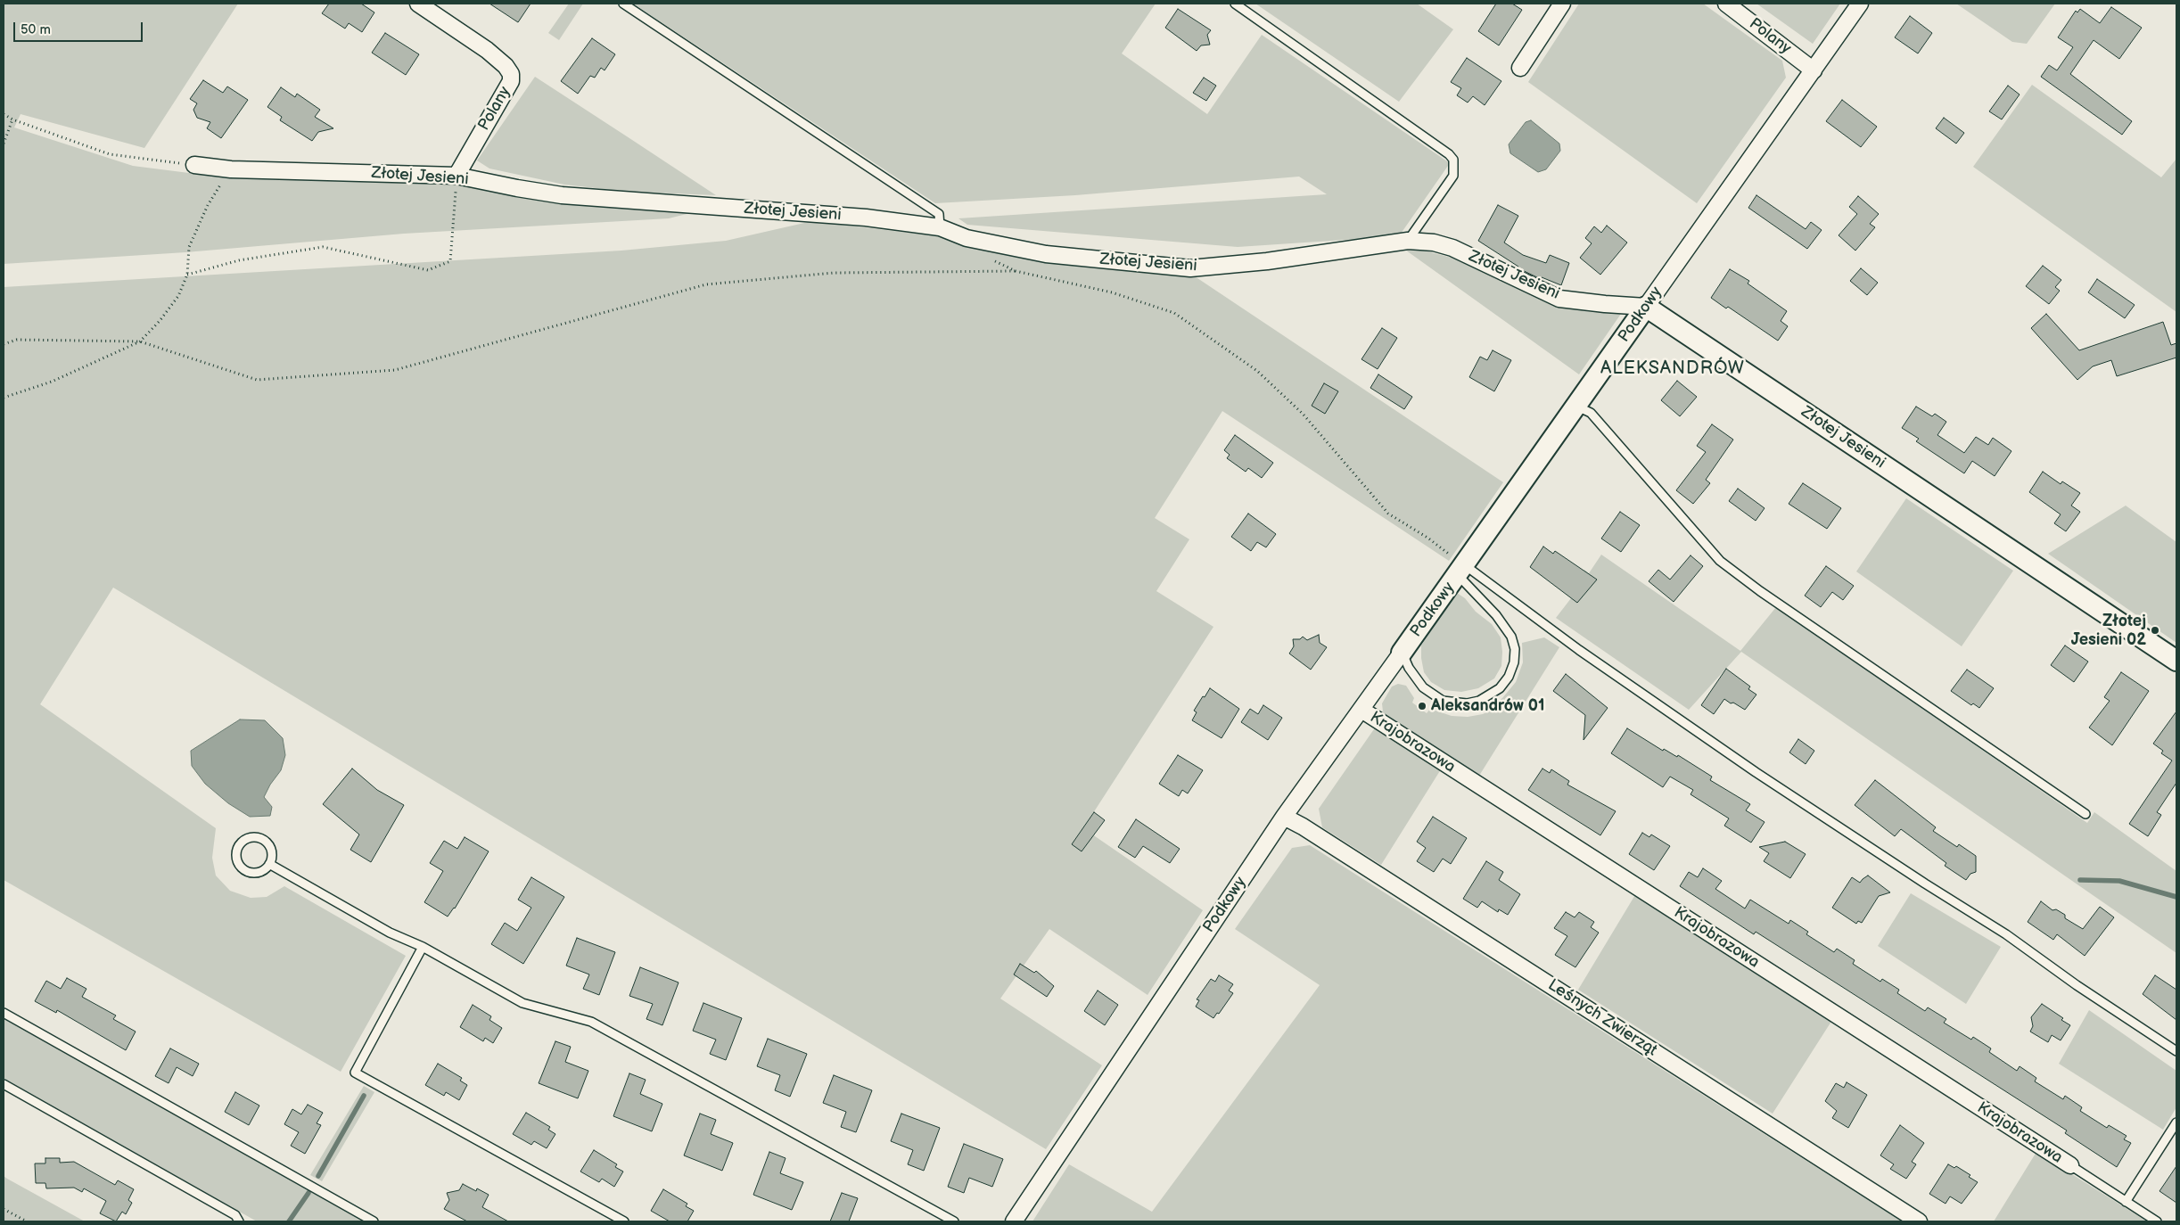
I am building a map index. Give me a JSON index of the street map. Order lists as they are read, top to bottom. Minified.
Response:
{"streets":{"street":["Polany","Złotej Jesieni","Podkowy","Krajobrazowa","Leśnych Zwierząt"]},"crossings":[["Polany","Złotej Jesieni"],["Polany","Podkowy"],["Złotej Jesieni","Podkowy"],["Podkowy","Krajobrazowa"],["Podkowy","Leśnych Zwierząt"]],"districts":["ALEKSANDRÓW"],"places":["Złotej Jesieni 02","Aleksandrów 01"],"scale_bar":"50 m"}
